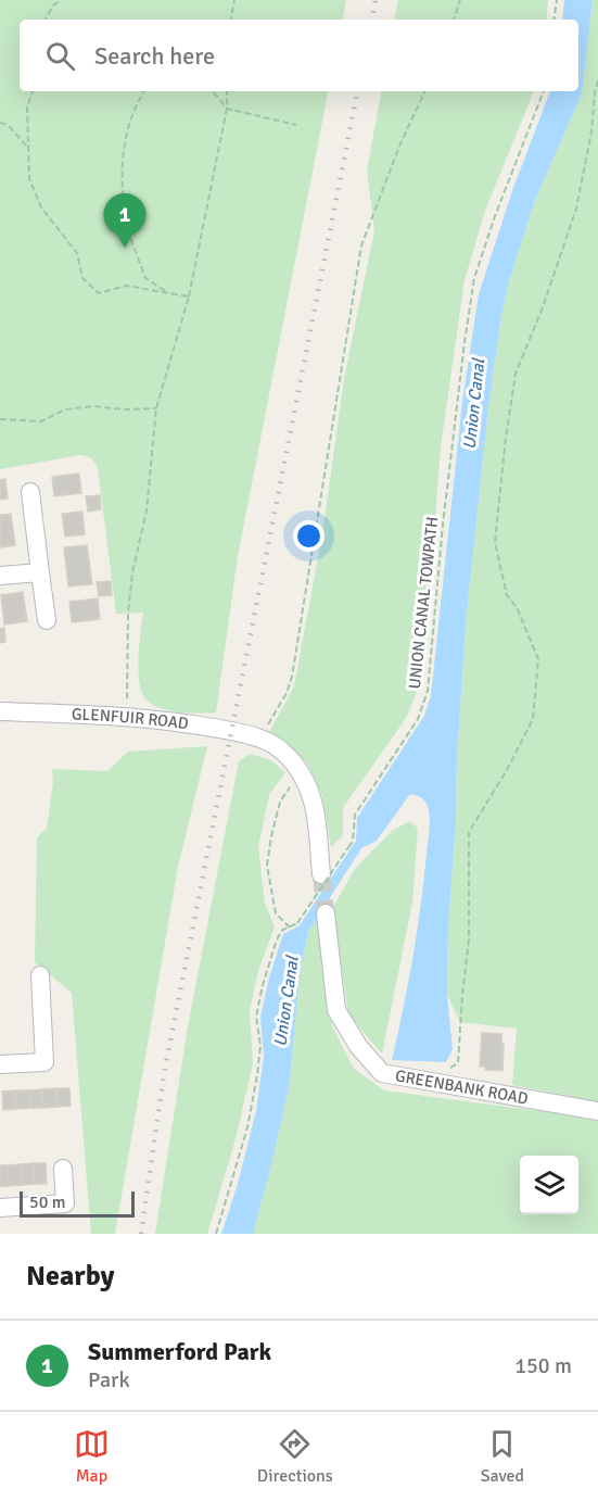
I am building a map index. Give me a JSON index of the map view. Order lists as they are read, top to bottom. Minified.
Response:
{"streets":{"street":["GLENFUIR ROAD","GREENBANK ROAD"],"path":["UNION CANAL TOWPATH"]},"water":["Union Canal"],"scale_bar":"50 m","page":{"search":"Search here","pins":"1","scale":"50 m","heading":"Nearby","list":[{"mark":"1","name":"Summerford Park","note":"Park","value":"150 m"}],"nav":["Map","Directions","Saved"]}}
